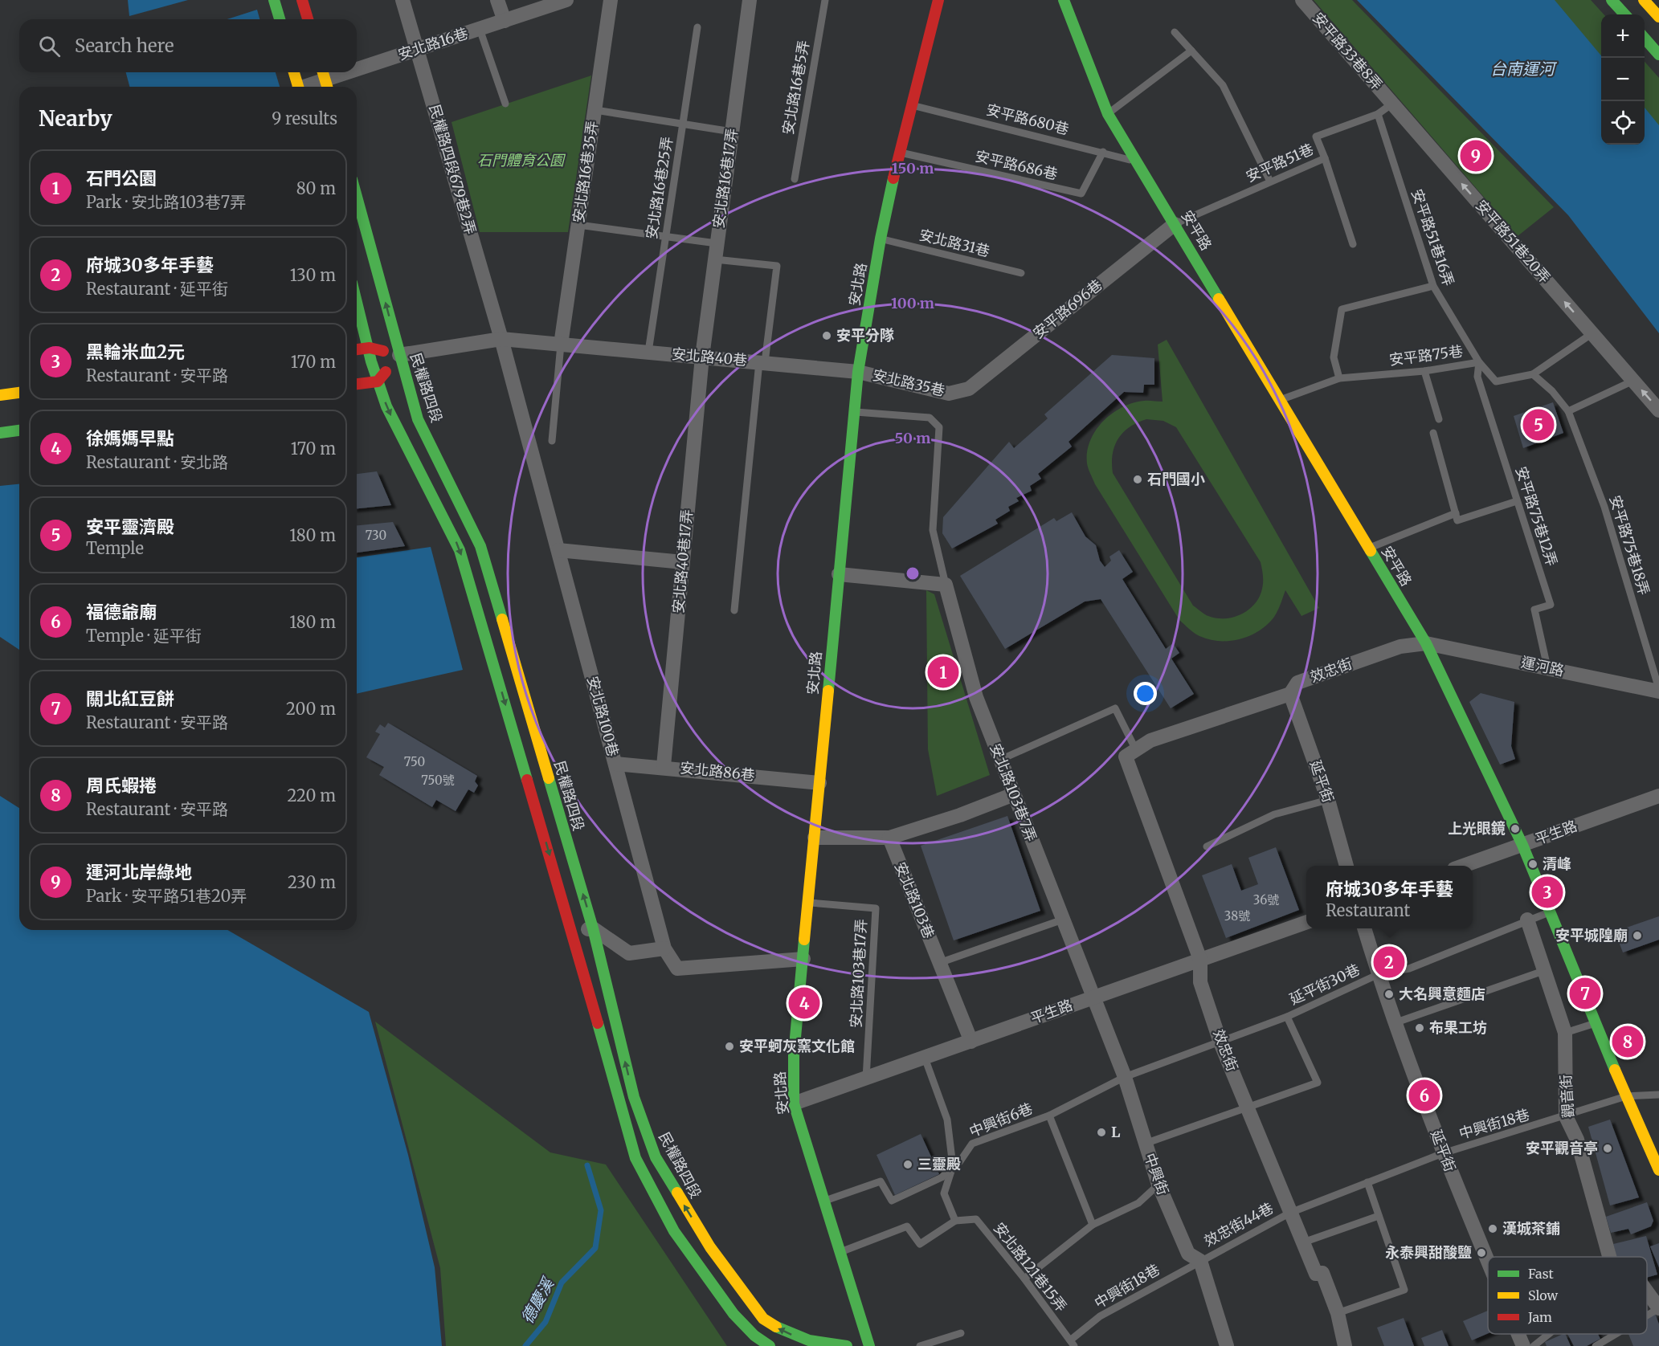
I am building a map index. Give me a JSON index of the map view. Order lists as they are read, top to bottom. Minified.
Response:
{"streets":{"street":["安北路16巷","安平路33巷8弄","民權路四段679巷2弄","安北路16巷35弄","安北路16巷17弄","安平路","安平路51巷20弄","安北路","安平路696巷","安北路40巷","安北路35巷","民權路四段","安北路40巷17弄","運河路","效忠街","安北路100巷","安北路86巷","延平街","安北路103巷7弄","平生路","安北路103巷","觀音街","中興街"],"lane":["安北路16巷5弄","安平路680巷","安平路51巷","安平路686巷","安北路16巷25弄","安平路51巷16弄","安北路31巷","安平路75巷","安平路75巷12弄","安平路75巷18弄","安北路103巷17弄","延平街30巷","中興街6巷","中興街18巷","效忠街44巷","安北路121巷15弄"]},"crossings":[["安北路16巷","民權路四段679巷2弄"],["安平路33巷8弄","安平路51巷"],["安平路33巷8弄","安平路51巷20弄"],["安平路680巷","安平路686巷"],["安平路680巷","安平路"],["安平路680巷","安北路"],["安平路51巷","安平路"],["安平路51巷","安平路51巷16弄"],["安平路51巷","安平路51巷20弄"],["安平路51巷","安平路696巷"],["安平路686巷","安北路"],["民權路四段679巷2弄","安北路40巷"],["民權路四段679巷2弄","安北路100巷"],["安北路16巷35弄","安北路40巷"],["安北路16巷17弄","安北路40巷"],["安北路16巷17弄","安北路40巷17弄"],["安北路16巷25弄","安北路40巷"],["安平路","安平路696巷"],["安平路","安平路75巷"],["安平路","運河路"],["安平路","效忠街"],["安平路","平生路"],["安平路","延平街30巷"],["安平路","中興街18巷"],["安平路51巷16弄","安平路75巷"],["安平路51巷16弄","安平路75巷12弄"],["安北路31巷","安北路"],["安北路","安北路40巷"],["安北路","安北路35巷"],["安北路","安北路100巷"],["安北路","安北路86巷"],["安北路","平生路"],["安北路","安北路103巷17弄"],["安北路","中興街6巷"],["安平路696巷","安北路35巷"],["安平路75巷","安平路75巷12弄"],["安北路40巷","安北路35巷"],["安北路40巷","民權路四段"],["安北路40巷","安北路40巷17弄"],["安北路40巷","安北路100巷"],["安平路75巷12弄","運河路"],["安平路75巷18弄","運河路"],["安北路40巷17弄","安北路86巷"],["運河路","效忠街"],["效忠街","延平街"],["效忠街","平生路"],["效忠街","延平街30巷"],["效忠街","中興街18巷"],["效忠街","效忠街44巷"],["安北路100巷","安北路86巷"],["延平街","延平街30巷"],["延平街","中興街18巷"],["安北路103巷7弄","平生路"],["安北路103巷7弄","中興街"],["平生路","安北路103巷"],["平生路","安北路103巷17弄"],["平生路","中興街"],["延平街30巷","觀音街"],["延平街30巷","中興街6巷"],["延平街30巷","中興街"],["觀音街","中興街18巷"],["中興街6巷","中興街"],["中興街18巷","中興街"],["中興街18巷","效忠街44巷"],["中興街18巷","安北路121巷15弄"],["中興街","效忠街44巷"]],"one_way":["安平路51巷20弄"],"water":["台南運河","德慶溪"],"parks":["石門體育公園"],"places":["安平分隊","石門國小","上光眼鏡","清峰","安平城隍廟","大名興意麵店","布果工坊","安平蚵灰窯文化館","L","安平觀音亭","三靈殿","漢城茶鋪","永泰興甜酸鹽"],"house_numbers":["730","750","750號","36號","38號"],"legend":["Fast","Slow","Jam"],"page":{"map_buttons":["+","−"],"search":"Search here","heading":["Nearby","9 results"],"pins":["9","5","1","3","2","7","4","8","6"],"list":[{"mark":"1","name":"石門公園","note":"Park · 安北路103巷7弄","value":"80 m"},{"mark":"2","name":"府城30多年手藝","note":"Restaurant · 延平街","value":"130 m"},{"mark":"3","name":"黑輪米血2元","note":"Restaurant · 安平路","value":"170 m"},{"mark":"4","name":"徐媽媽早點","note":"Restaurant · 安北路","value":"170 m"},{"mark":"5","name":"安平靈濟殿","note":"Temple","value":"180 m"},{"mark":"6","name":"福德爺廟","note":"Temple · 延平街","value":"180 m"},{"mark":"7","name":"關北紅豆餅","note":"Restaurant · 安平路","value":"200 m"},{"mark":"8","name":"周氏蝦捲","note":"Restaurant · 安平路","value":"220 m"},{"mark":"9","name":"運河北岸綠地","note":"Park · 安平路51巷20弄","value":"230 m"}],"popup":["府城30多年手藝","Restaurant"]},"rings":["150 m","100 m","50 m"]}
